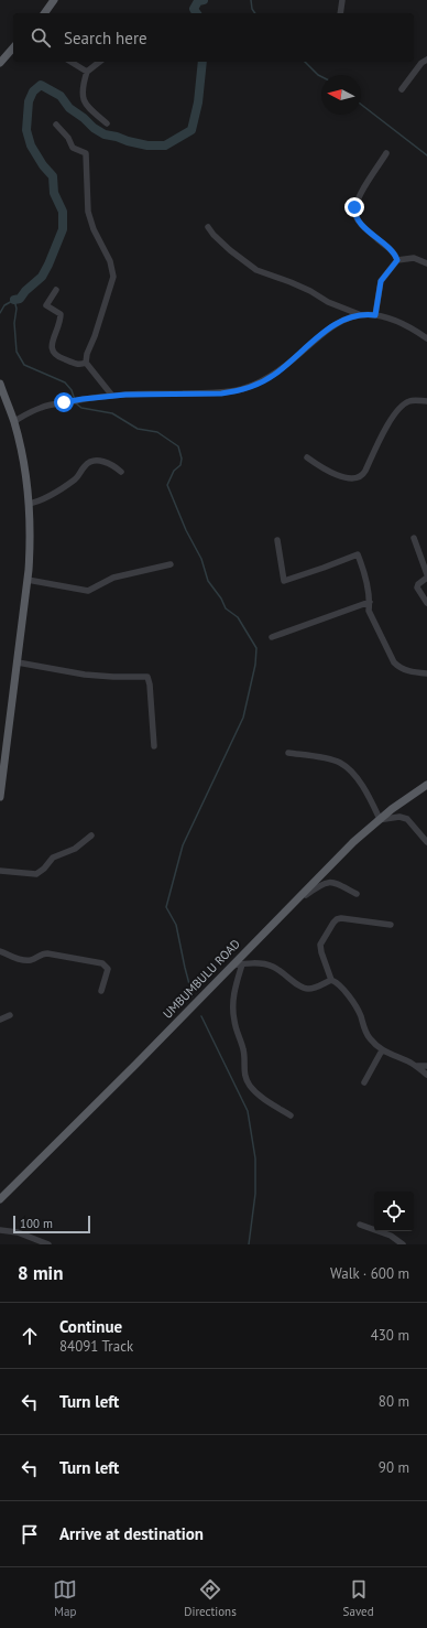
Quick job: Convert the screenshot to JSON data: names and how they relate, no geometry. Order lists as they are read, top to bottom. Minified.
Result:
{"streets":{"main road":["UMBUMBULU ROAD"]},"scale_bar":"100 m","north":"left","page":{"search":"Search here","scale":"100 m","heading":["8 min","Walk · 600 m"],"list":[["Continue","84091 Track","430 m"],["Turn left","80 m"],["Turn left","90 m"],"Arrive at destination"],"nav":["Map","Directions","Saved"]}}
